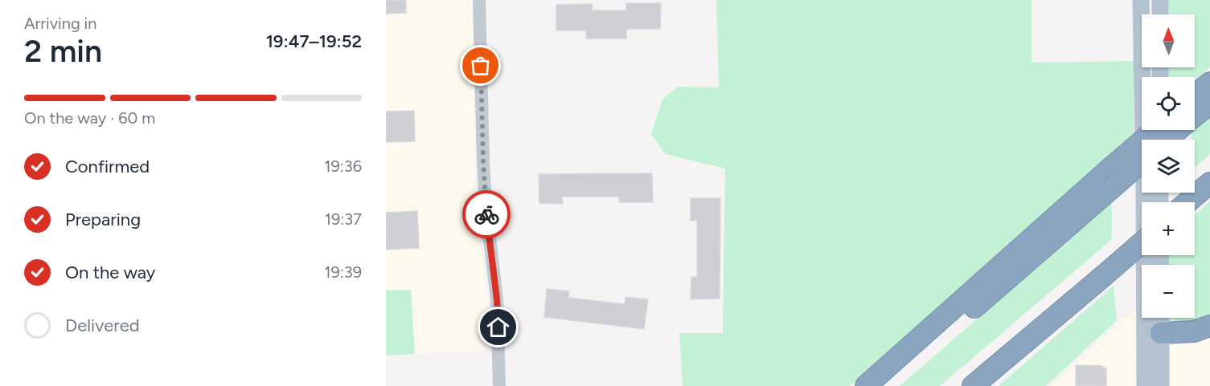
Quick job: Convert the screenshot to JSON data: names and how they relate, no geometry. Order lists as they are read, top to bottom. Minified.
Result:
{"north":"top","page":{"heading":["2 min","Arriving in","19:47–19:52"],"map_buttons":["+","−"],"bar":"On the way · 60 m","list":[["Confirmed","19:36"],["Preparing","19:37"],["On the way","19:39"],"Delivered"]}}
